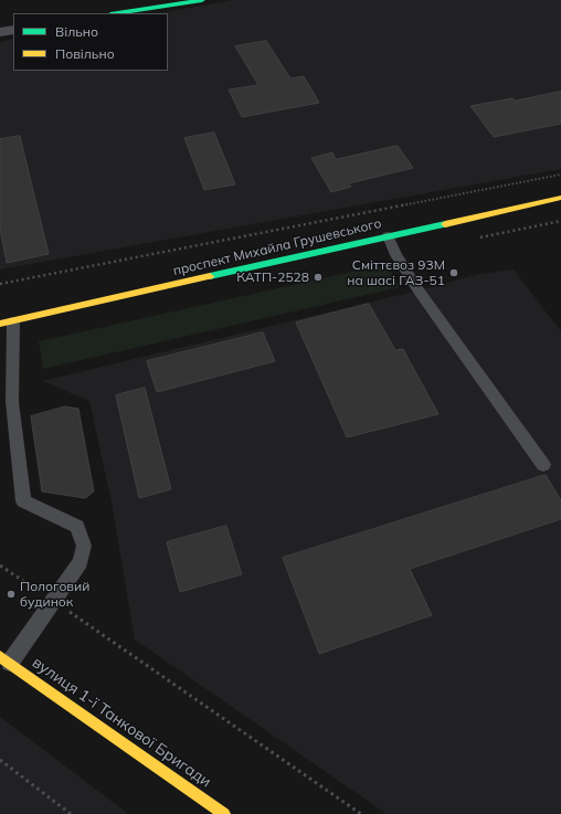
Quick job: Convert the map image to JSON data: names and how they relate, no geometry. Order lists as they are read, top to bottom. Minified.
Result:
{"streets":{"street":["проспект Михайла Грушевського","вулиця 1-ї Танкової Бригади"]},"places":["Сміттєвоз 93М на шасі ГАЗ-51","КАТП-2528","Пологовий будинок"],"legend":["Вільно","Повільно"]}
